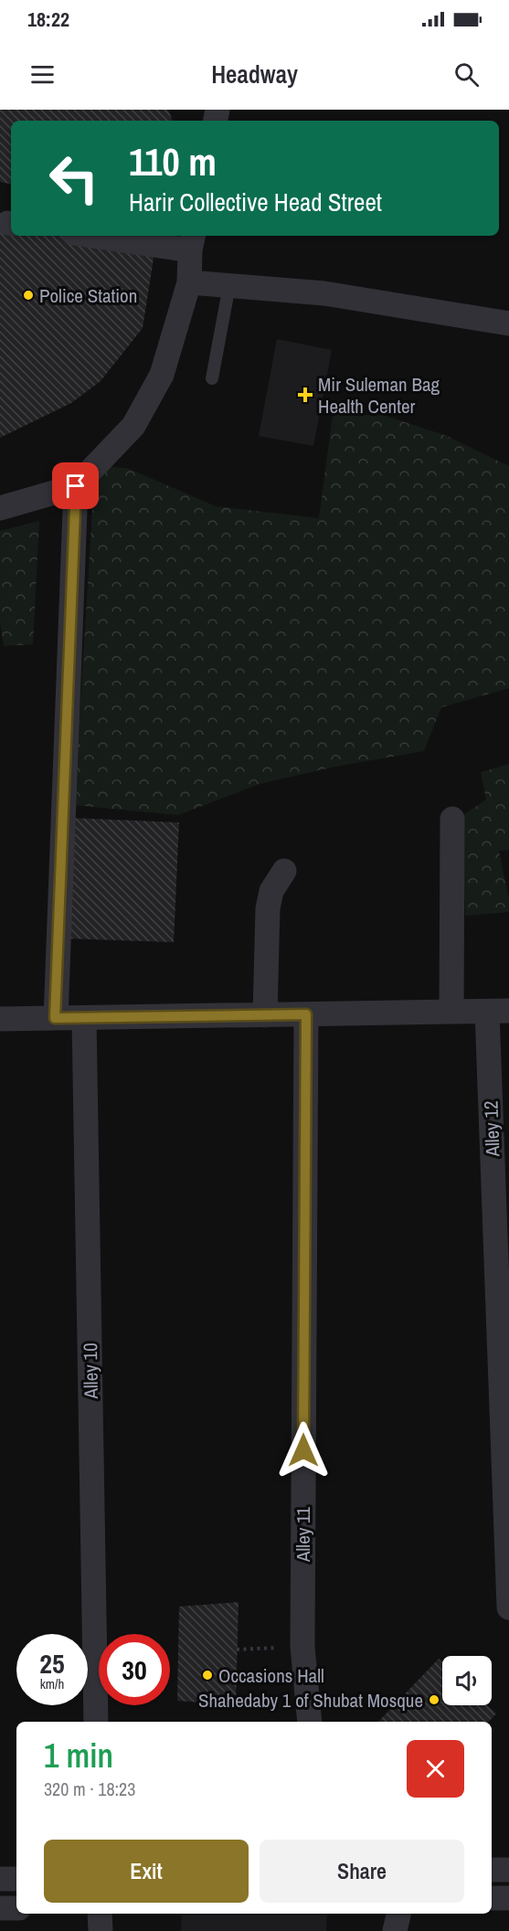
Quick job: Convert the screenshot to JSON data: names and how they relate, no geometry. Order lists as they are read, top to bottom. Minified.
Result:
{"streets":{"street":["Alley 12","Alley 10","Alley 11"]},"places":{"other":["Police Station","Occasions Hall","Shahedaby 1 of Shubat Mosque"],"health":["Mir Suleman Bag Health Center"]},"page":{"status":"18:22","header":"Headway","turn":["110 m","Harir Collective Head Street"],"speed":"25 km/h","limit":"30","heading":["1 min","320 m · 18:23"],"buttons":["Exit","Share"]}}
